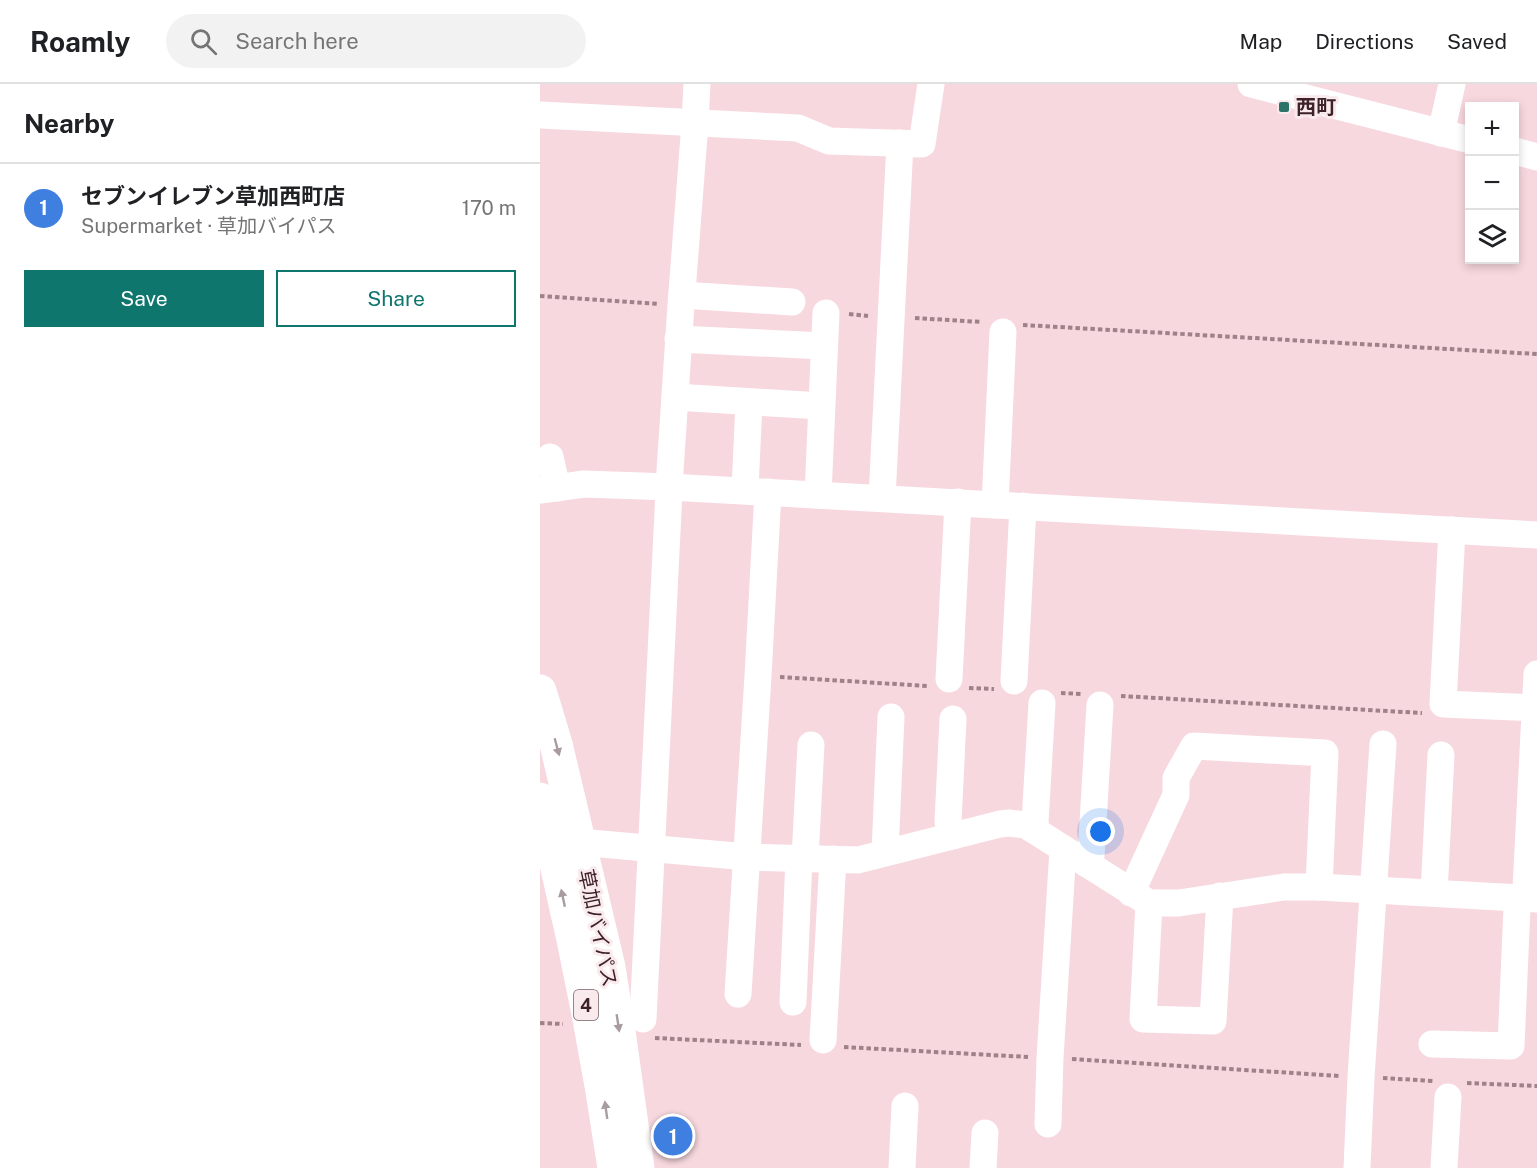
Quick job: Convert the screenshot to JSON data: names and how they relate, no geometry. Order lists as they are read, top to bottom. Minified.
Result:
{"streets":{"highway":["草加バイパス","4"]},"places":{"transit":["西町"]},"page":{"header":"Roamly","search":"Search here","nav":["Map","Directions","Saved"],"heading":"Nearby","map_buttons":["+","−"],"list":[{"mark":"1","name":"セブンイレブン草加西町店","note":"Supermarket · 草加バイパス","value":"170 m"}],"buttons":["Save","Share"],"pins":"1"}}
